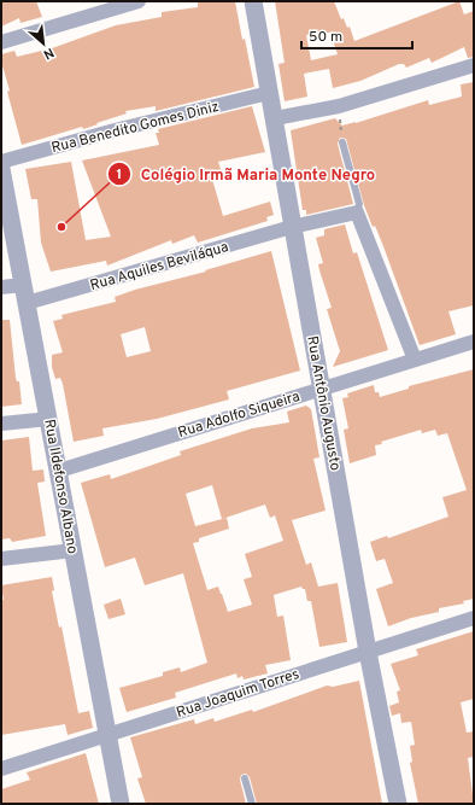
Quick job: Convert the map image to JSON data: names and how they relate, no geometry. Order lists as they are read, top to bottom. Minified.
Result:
{"streets":{"street":["Rua Benedito Gomes Diniz","Rua Aquiles Beviláqua","Rua Antônio Augusto","Rua Adolfo Siqueira","Rua Ildefonso Albano","Rua Joaquim Torres"]},"crossings":[["Rua Benedito Gomes Diniz","Rua Antônio Augusto"],["Rua Aquiles Beviláqua","Rua Antônio Augusto"],["Rua Aquiles Beviláqua","Rua Ildefonso Albano"],["Rua Antônio Augusto","Rua Adolfo Siqueira"],["Rua Antônio Augusto","Rua Joaquim Torres"],["Rua Adolfo Siqueira","Rua Ildefonso Albano"],["Rua Ildefonso Albano","Rua Joaquim Torres"]],"places":["Colégio Irmã Maria Monte Negro"],"scale_bar":"50 m","north":"bottom right"}
